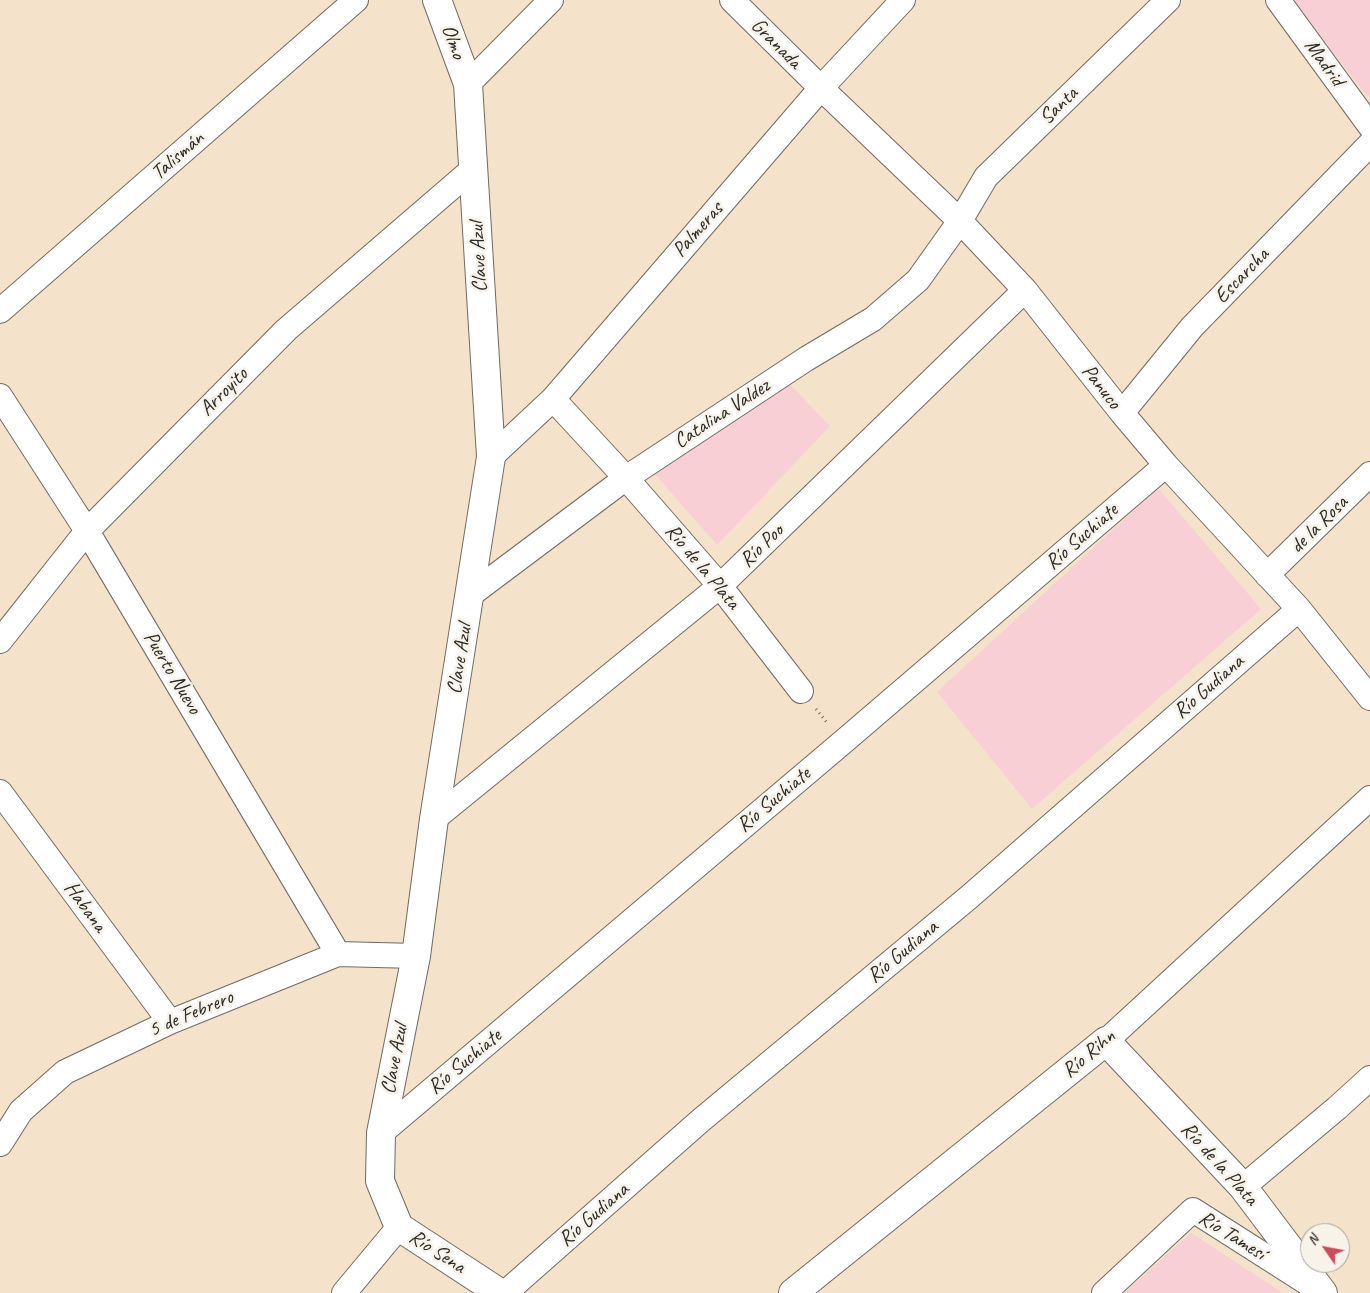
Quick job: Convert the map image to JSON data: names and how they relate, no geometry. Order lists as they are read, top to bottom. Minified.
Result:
{"streets":{"main road":["Olmo","Clave Azul","Río de la Plata","Río Rihn","Río Sena"],"street":["Granada","Madrid","Santa","Talismán","Palmeras","Escarcha","Panuco","Arroyito","Catalina Valdez","de la Rosa","Río Suchiate","Río Poo","Puerto Nuevo","Río Gudiana","Habana","5 de Febrero","Río Tamesí"]},"crossings":[["Olmo","Clave Azul"],["Granada","Palmeras"],["Granada","Panuco"],["Santa","Panuco"],["Santa","Catalina Valdez"],["Palmeras","Clave Azul"],["Palmeras","Panuco"],["Palmeras","Río de la Plata"],["Clave Azul","Arroyito"],["Clave Azul","Catalina Valdez"],["Clave Azul","Río Suchiate"],["Clave Azul","Río Poo"],["Clave Azul","5 de Febrero"],["Clave Azul","Río Sena"],["Escarcha","Panuco"],["Panuco","Catalina Valdez"],["Panuco","de la Rosa"],["Panuco","Río Suchiate"],["Panuco","Río Poo"],["Panuco","Río Gudiana"],["Arroyito","Puerto Nuevo"],["Catalina Valdez","Río de la Plata"],["Río Poo","Río de la Plata"],["Río de la Plata","Río Rihn"],["Río de la Plata","Río Tamesí"],["Puerto Nuevo","5 de Febrero"],["Habana","5 de Febrero"]],"north":"top left"}
